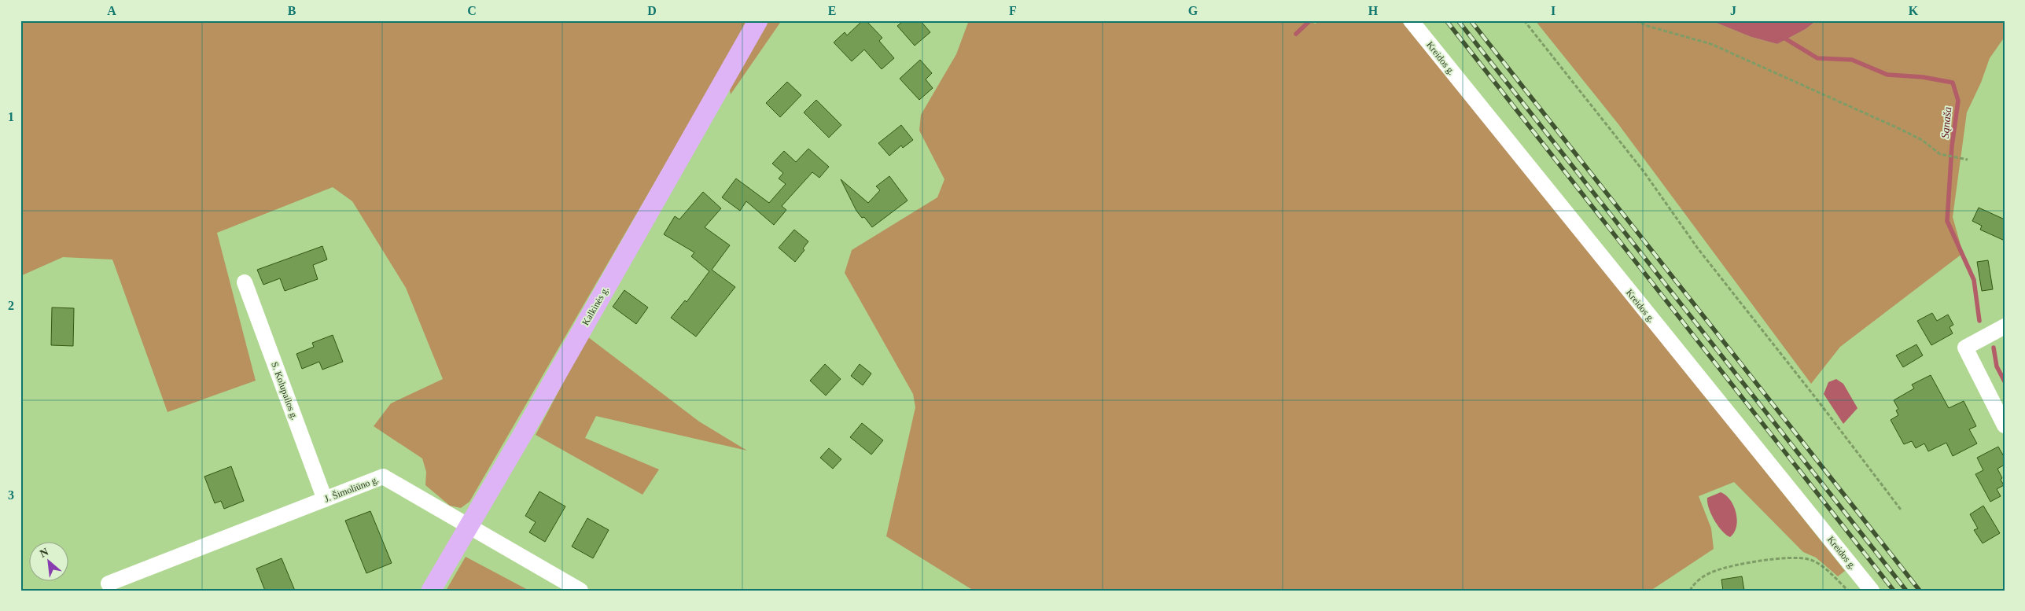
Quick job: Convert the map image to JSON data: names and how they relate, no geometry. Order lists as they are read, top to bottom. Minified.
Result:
{"streets":{"main road":["Kalkinės g."],"street":["Kreidos g.","S. Kolupailos g.","J. Šimoliūno g."]},"crossings":[["Kalkinės g.","J. Šimoliūno g."],["S. Kolupailos g.","J. Šimoliūno g."]],"water":["Sąnaša"],"north":"top left","grid":{"columns":["A","B","C","D","E","F","G","H","I","J","K"],"rows":["1","2","3"]}}
